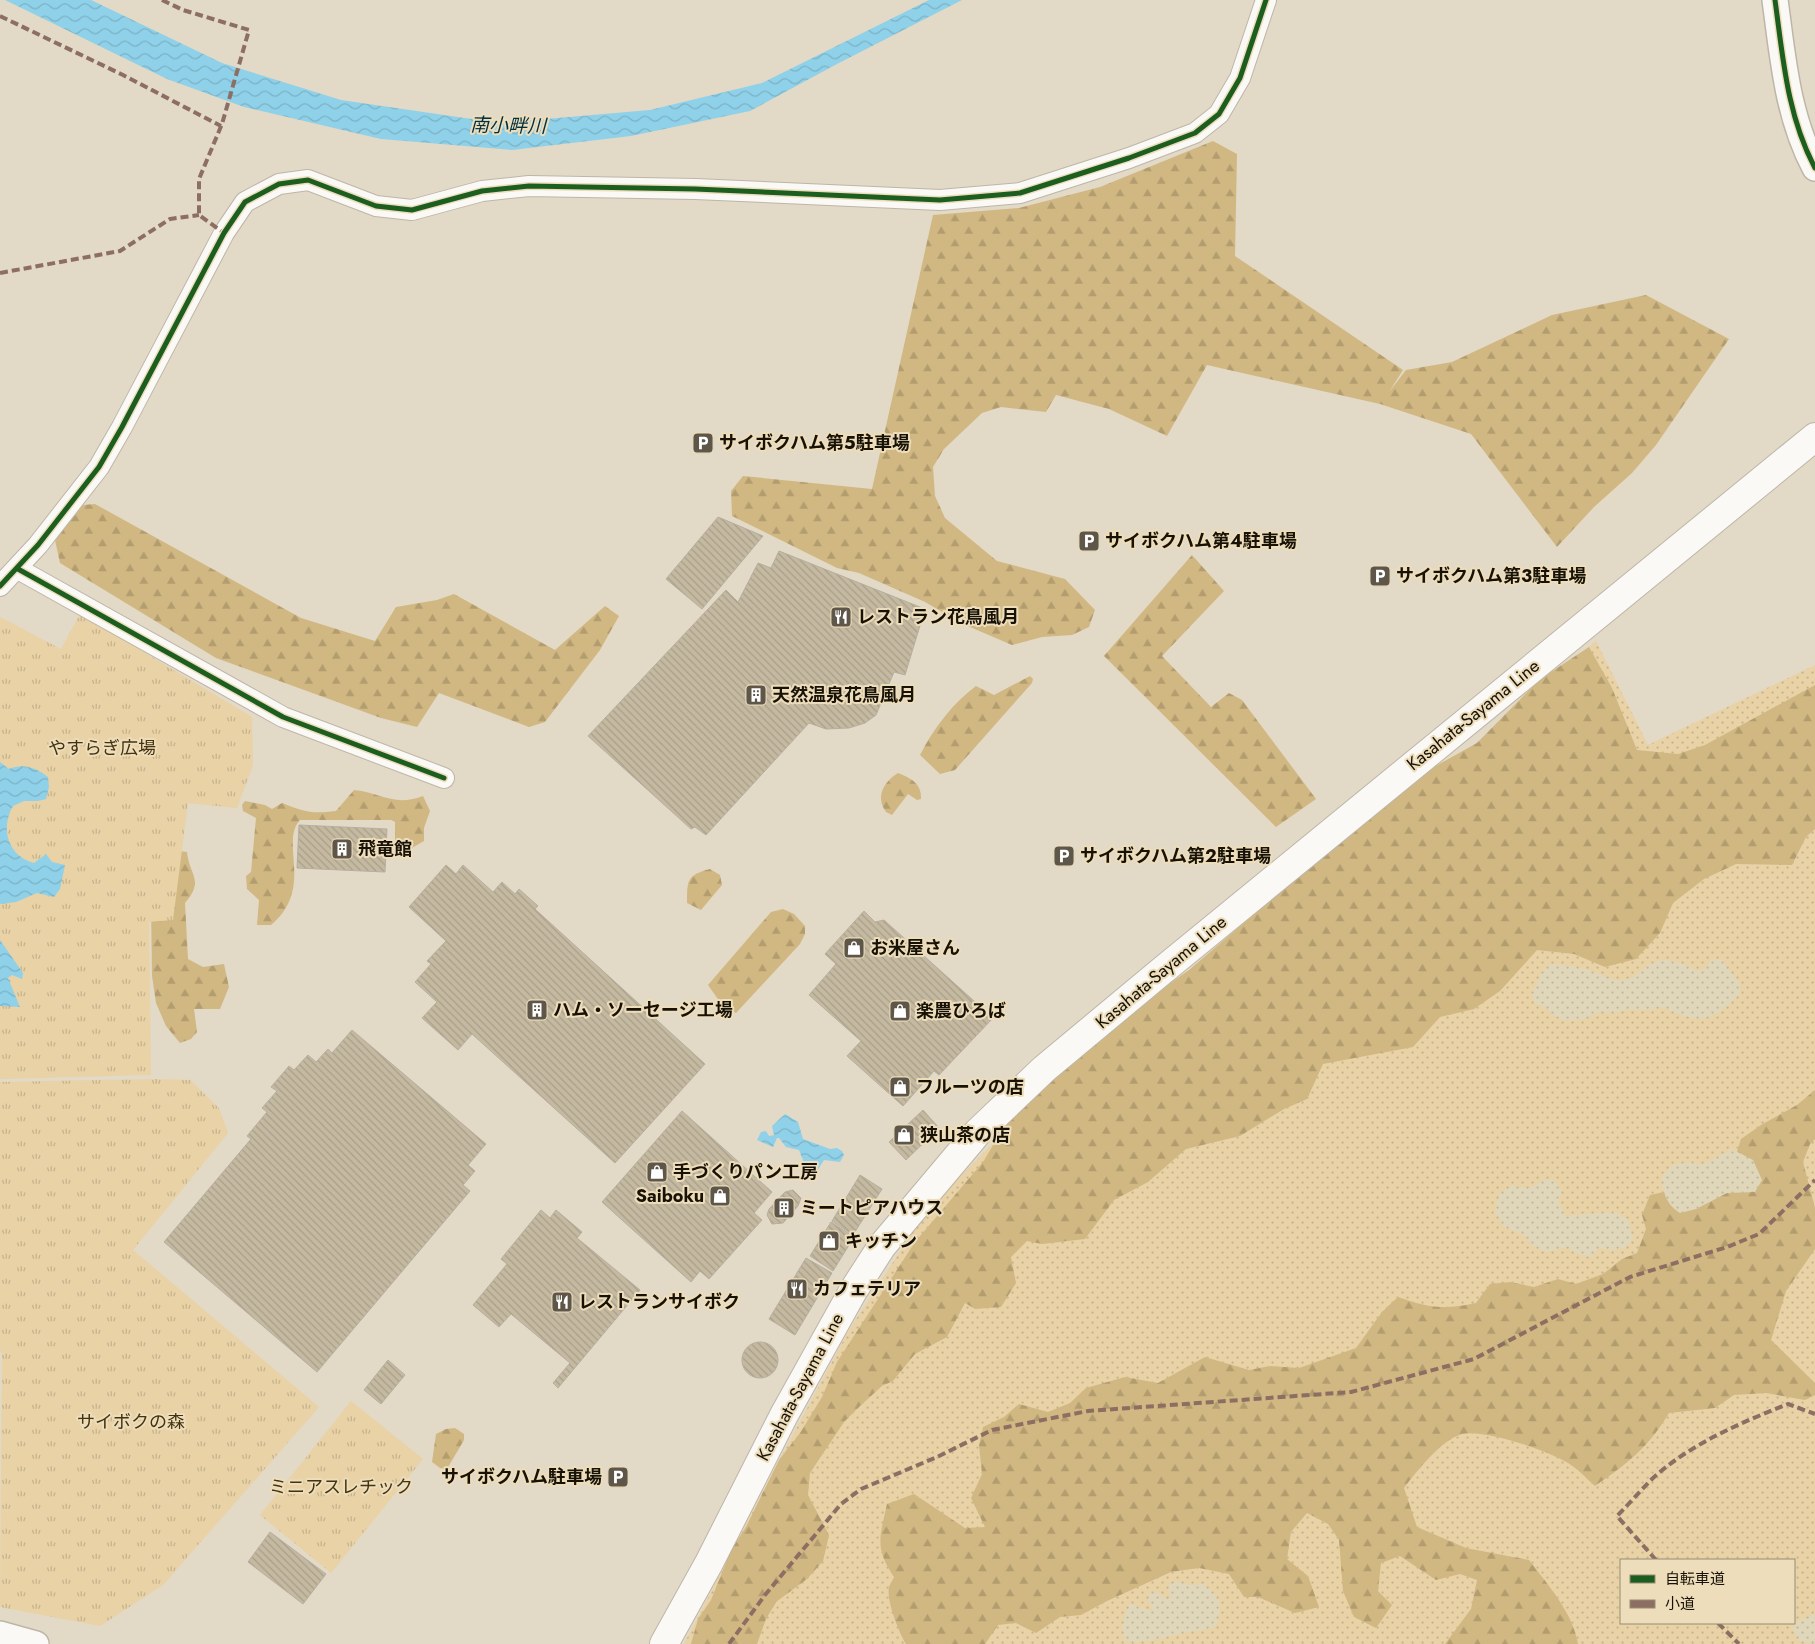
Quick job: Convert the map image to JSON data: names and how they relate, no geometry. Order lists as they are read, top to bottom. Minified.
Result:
{"streets":{"main road":["Kasahata-Sayama Line"]},"water":["南小畔川"],"parks":["やすらぎ広場","サイボクの森","ミニアスレチック"],"places":{"parking":["サイボクハム第5駐車場","サイボクハム第4駐車場","サイボクハム第3駐車場","サイボクハム第2駐車場","サイボクハム駐車場"],"restaurant":["レストラン花鳥風月","カフェテリア","レストランサイボク"],"building":["天然温泉花鳥風月","飛竜館","ハム・ソーセージ工場","ミートピアハウス"],"shop":["お米屋さん","楽農ひろば","フルーツの店","狭山茶の店","手づくりパン工房","Saiboku","キッチン"]},"legend":["自転車道","小道"]}
